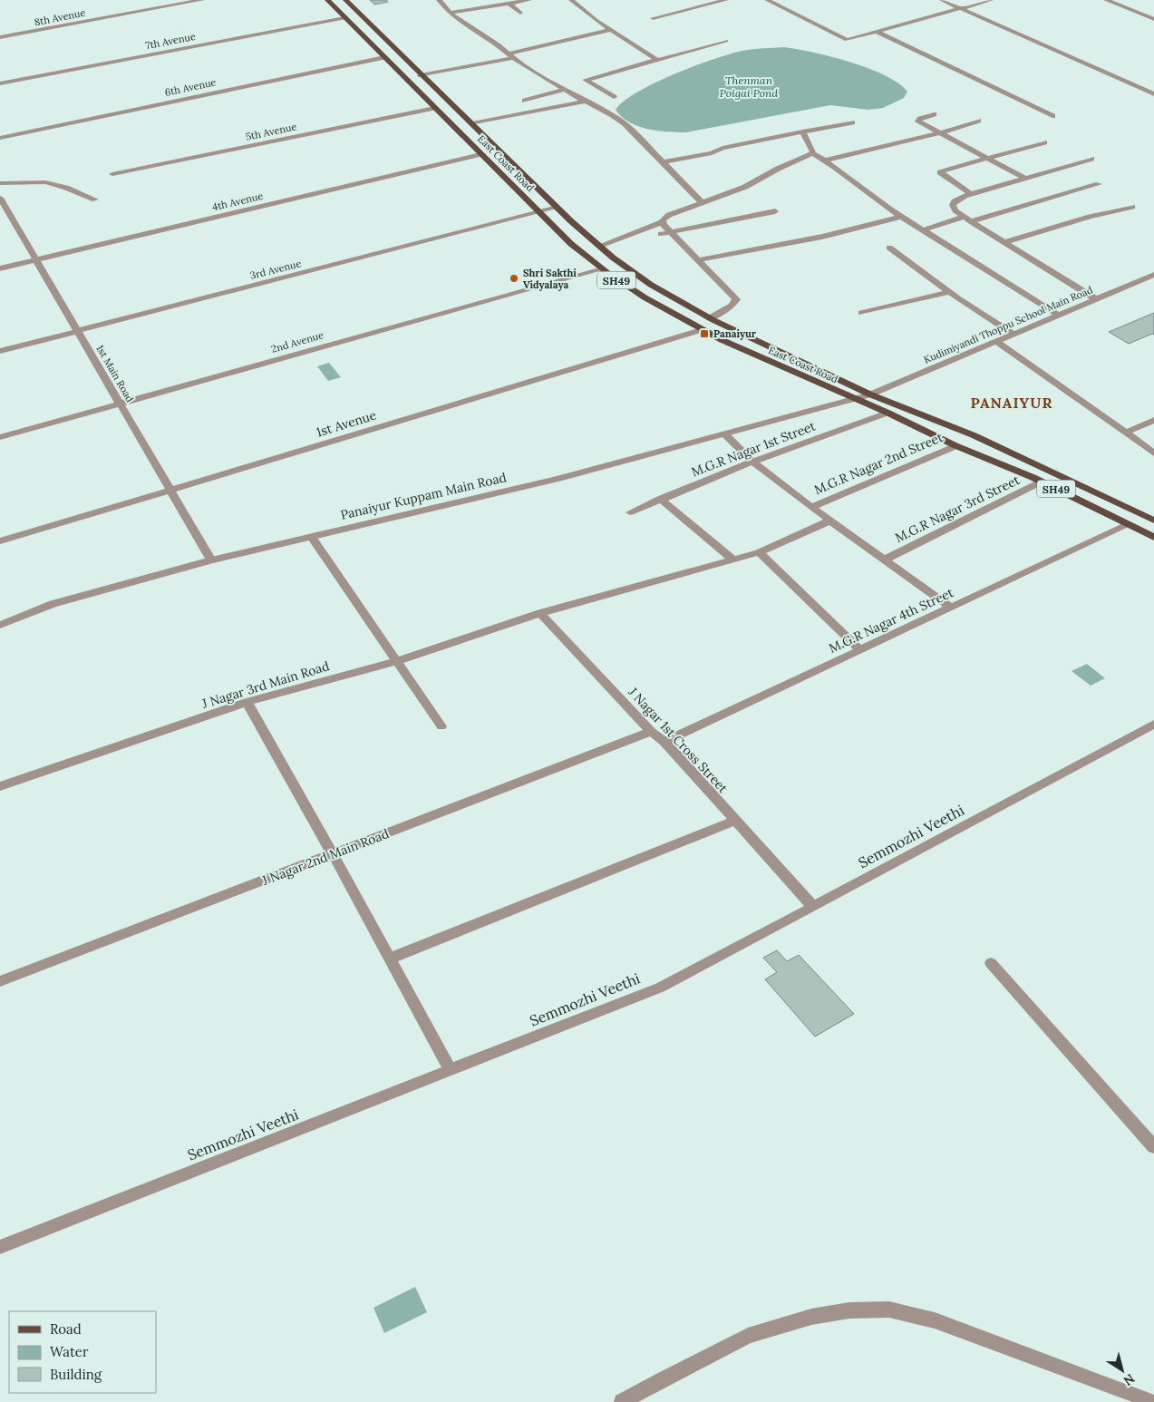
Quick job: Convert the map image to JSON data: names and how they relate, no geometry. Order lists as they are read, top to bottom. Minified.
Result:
{"streets":{"main road":["East Coast Road","SH49"],"street":["8th Avenue","7th Avenue","6th Avenue","5th Avenue","4th Avenue","3rd Avenue","Kudimiyandi Thoppu School Main Road","2nd Avenue","1st Main Road","1st Avenue","M.G.R Nagar 1st Street","M.G.R Nagar 2nd Street","Panaiyur Kuppam Main Road","M.G.R Nagar 3rd Street","M.G.R Nagar 4th Street","J Nagar 3rd Main Road","J Nagar 1st Cross Street","Semmozhi Veethi","J Nagar 2nd Main Road"]},"crossings":[["7th Avenue","East Coast Road"],["6th Avenue","East Coast Road"],["5th Avenue","East Coast Road"],["East Coast Road","4th Avenue"],["East Coast Road","3rd Avenue"],["East Coast Road","Kudimiyandi Thoppu School Main Road"],["East Coast Road","2nd Avenue"],["East Coast Road","1st Avenue"],["East Coast Road","M.G.R Nagar 1st Street"],["East Coast Road","M.G.R Nagar 2nd Street"],["East Coast Road","Panaiyur Kuppam Main Road"],["East Coast Road","M.G.R Nagar 3rd Street"],["East Coast Road","M.G.R Nagar 4th Street"],["4th Avenue","1st Main Road"],["3rd Avenue","1st Main Road"],["Kudimiyandi Thoppu School Main Road","Panaiyur Kuppam Main Road"],["2nd Avenue","1st Main Road"],["1st Main Road","1st Avenue"],["1st Main Road","Panaiyur Kuppam Main Road"],["M.G.R Nagar 4th Street","J Nagar 1st Cross Street"],["J Nagar 3rd Main Road","J Nagar 1st Cross Street"],["J Nagar 1st Cross Street","Semmozhi Veethi"],["J Nagar 1st Cross Street","J Nagar 2nd Main Road"]],"districts":["PANAIYUR"],"water":["Thenman Poigai Pond"],"places":{"other":["Shri Sakthi Vidyalaya"],"transit":["Panaiyur"]},"legend":["Road","Water","Building"],"north":"bottom right"}
